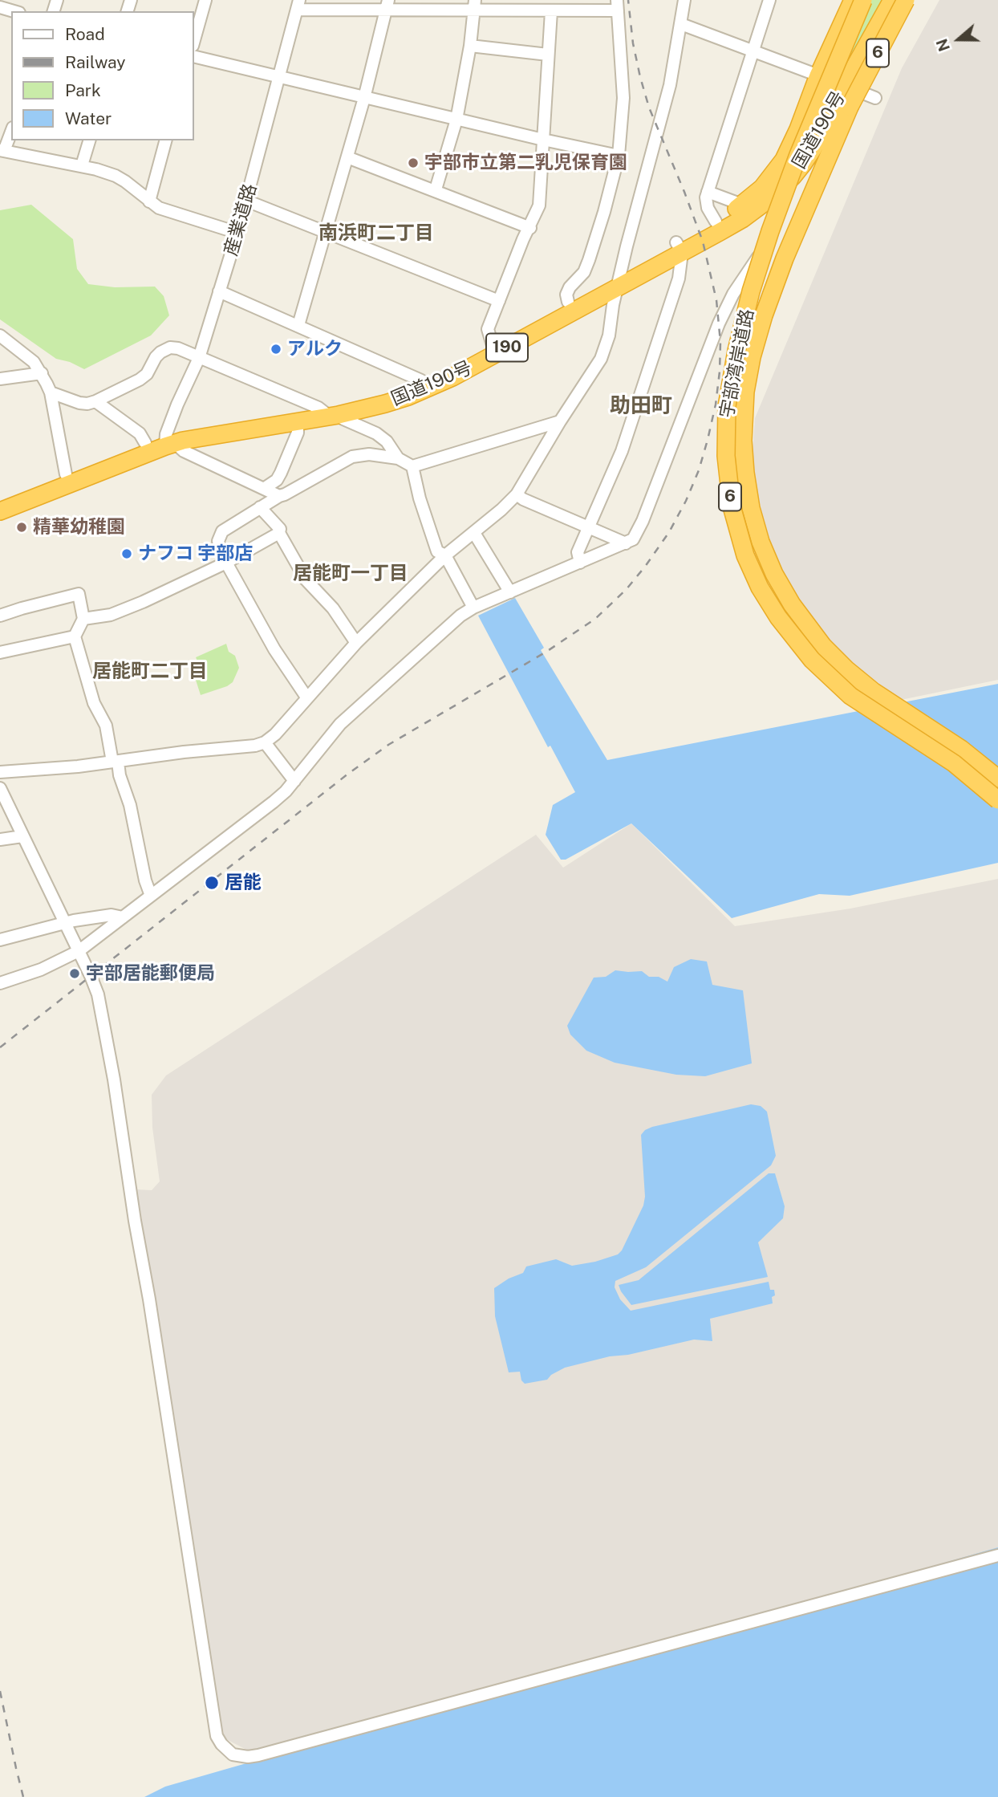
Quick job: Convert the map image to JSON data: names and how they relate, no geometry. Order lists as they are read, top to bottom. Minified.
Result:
{"streets":{"highway":["6","国道190号","190","宇部湾岸道路"],"street":["産業道路"]},"crossings":[["国道190号","産業道路"]],"districts":["南浜町二丁目","助田町","居能町一丁目","居能町二丁目"],"places":["宇部市立第二乳児保育園","アルク","精華幼稚園","ナフコ 宇部店","居能","宇部居能郵便局"],"legend":["Road","Railway","Park","Water"],"north":"left"}
